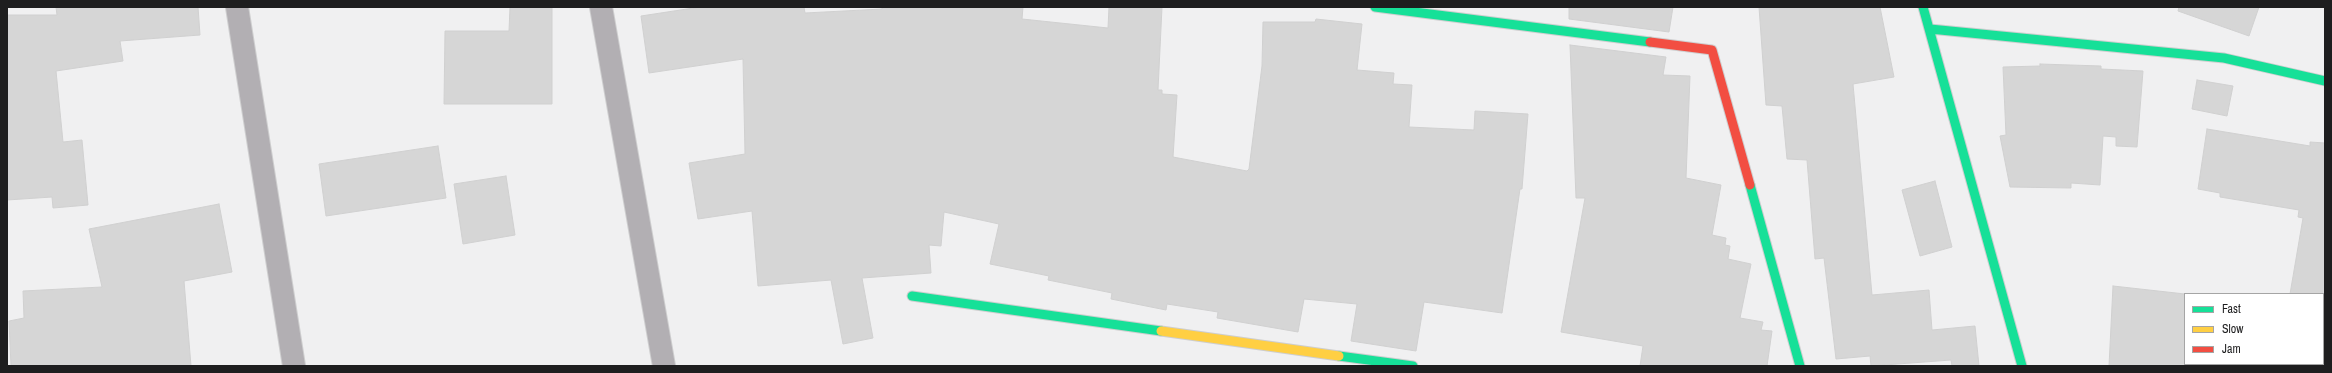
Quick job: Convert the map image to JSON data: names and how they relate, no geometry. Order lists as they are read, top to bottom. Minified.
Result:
{"legend":["Fast","Slow","Jam"]}
